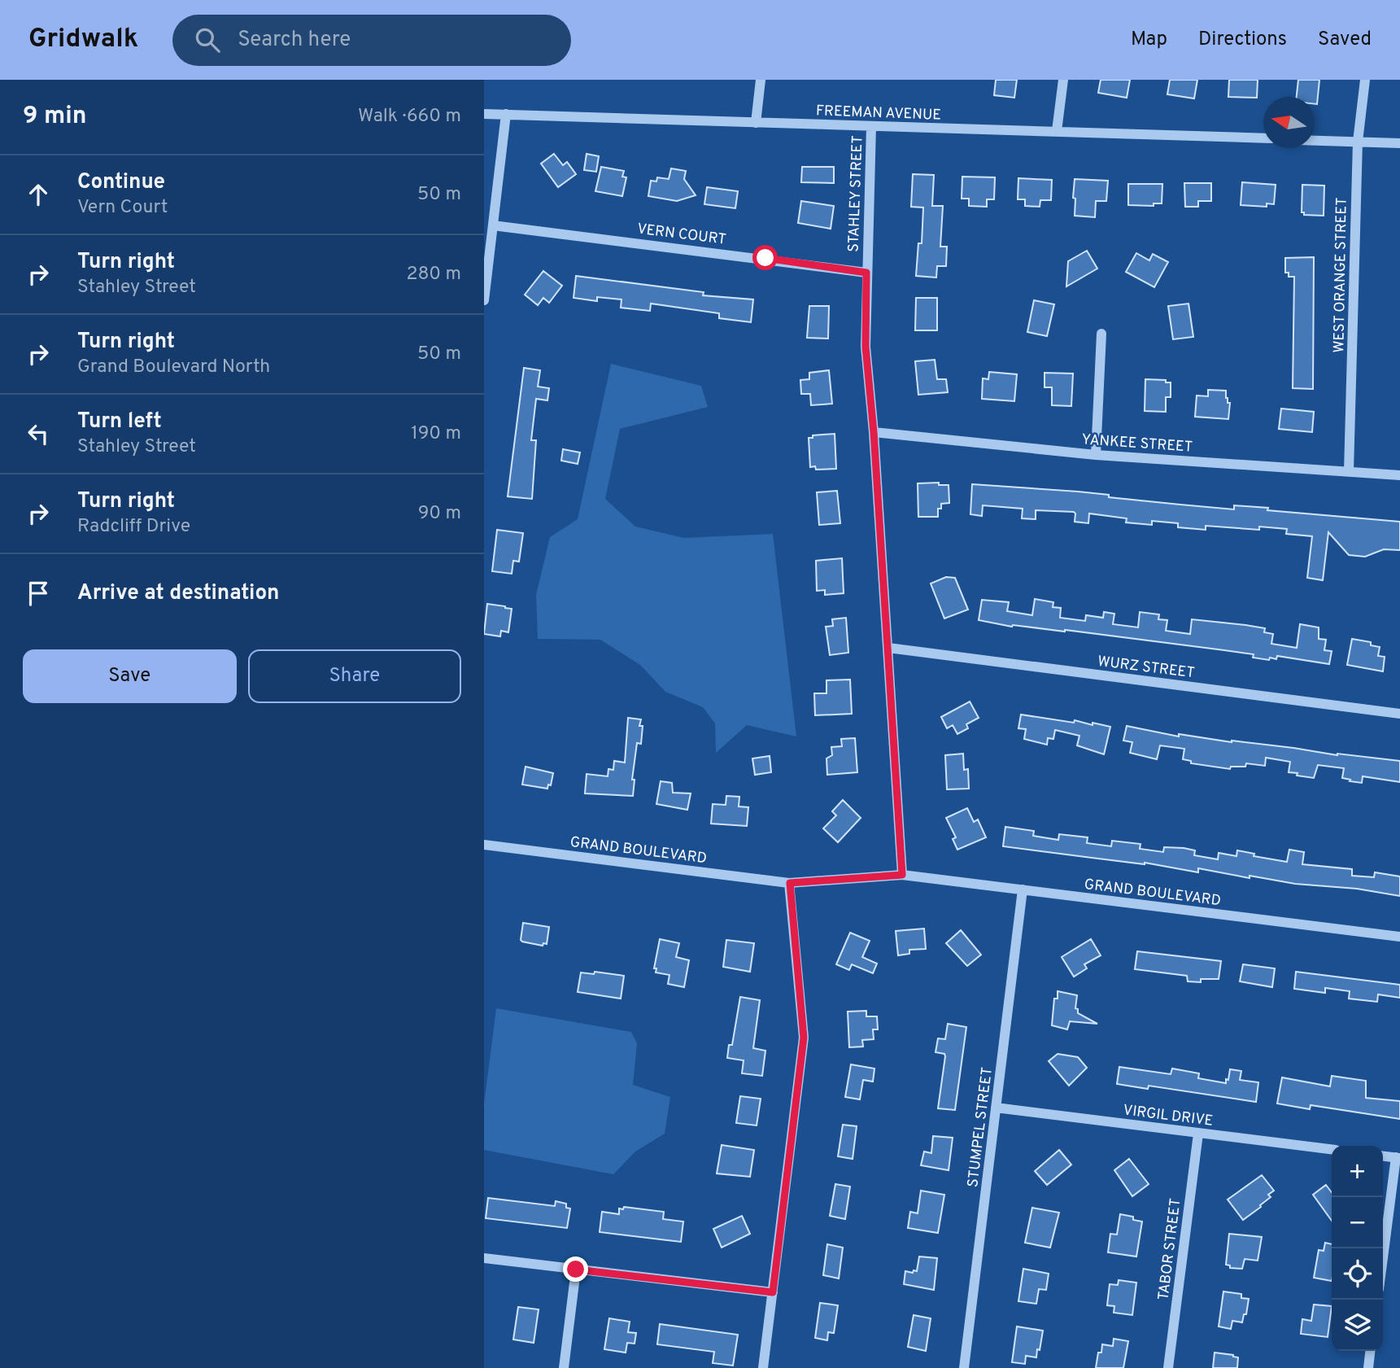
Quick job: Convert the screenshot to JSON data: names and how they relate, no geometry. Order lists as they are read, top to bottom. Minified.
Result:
{"streets":{"street":["FREEMAN AVENUE","STAHLEY STREET","VERN COURT","WEST ORANGE STREET","YANKEE STREET","WURZ STREET","GRAND BOULEVARD","VIRGIL DRIVE","STUMPEL STREET","TABOR STREET"]},"crossings":[["FREEMAN AVENUE","STAHLEY STREET"],["STAHLEY STREET","VERN COURT"],["STAHLEY STREET","YANKEE STREET"],["STAHLEY STREET","WURZ STREET"],["STAHLEY STREET","GRAND BOULEVARD"],["WEST ORANGE STREET","YANKEE STREET"],["GRAND BOULEVARD","STUMPEL STREET"],["VIRGIL DRIVE","STUMPEL STREET"],["VIRGIL DRIVE","TABOR STREET"]],"north":"left","page":{"header":"Gridwalk","search":"Search here","nav":["Map","Directions","Saved"],"heading":["9 min","Walk · 660 m"],"list":[["Continue","Vern Court","50 m"],["Turn right","Stahley Street","280 m"],["Turn right","Grand Boulevard North","50 m"],["Turn left","Stahley Street","190 m"],["Turn right","Radcliff Drive","90 m"],"Arrive at destination"],"buttons":["Save","Share"],"map_buttons":["+","−"]}}
